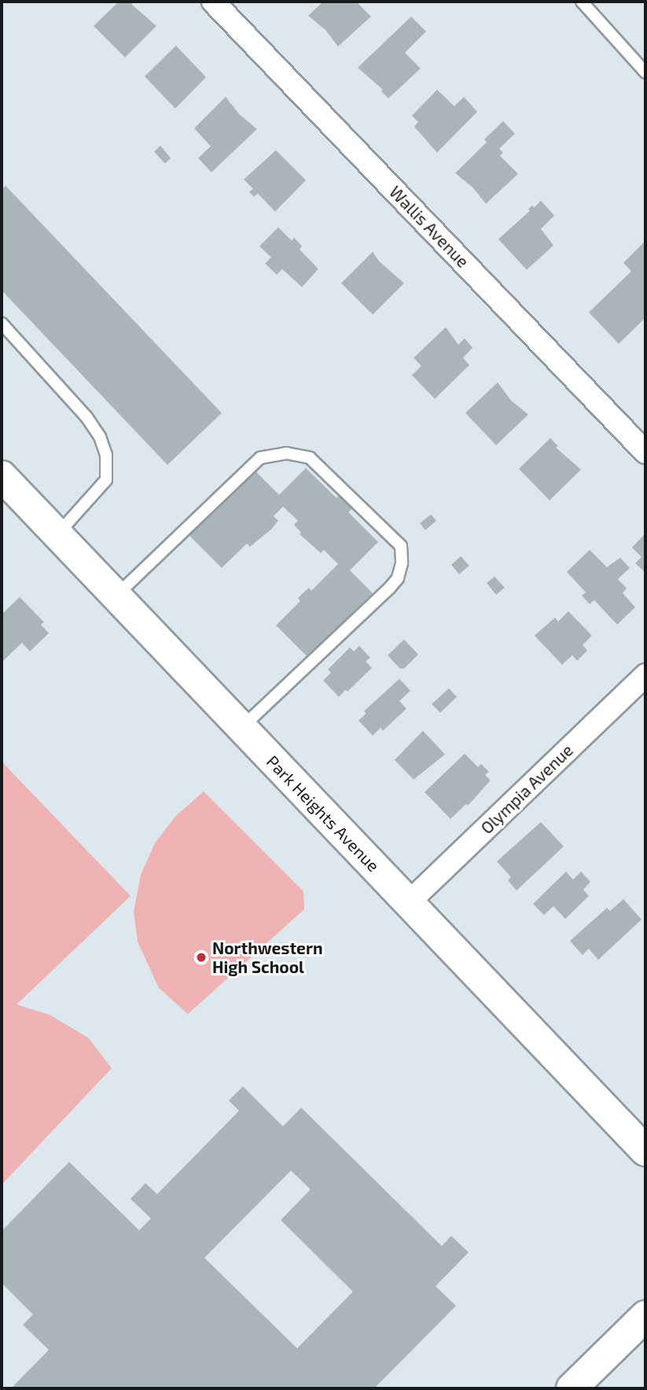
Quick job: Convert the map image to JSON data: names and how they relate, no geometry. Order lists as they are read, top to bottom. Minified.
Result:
{"streets":{"main road":["Park Heights Avenue"],"street":["Wallis Avenue","Olympia Avenue"]},"crossings":[["Olympia Avenue","Park Heights Avenue"]],"places":["Northwestern High School"]}
